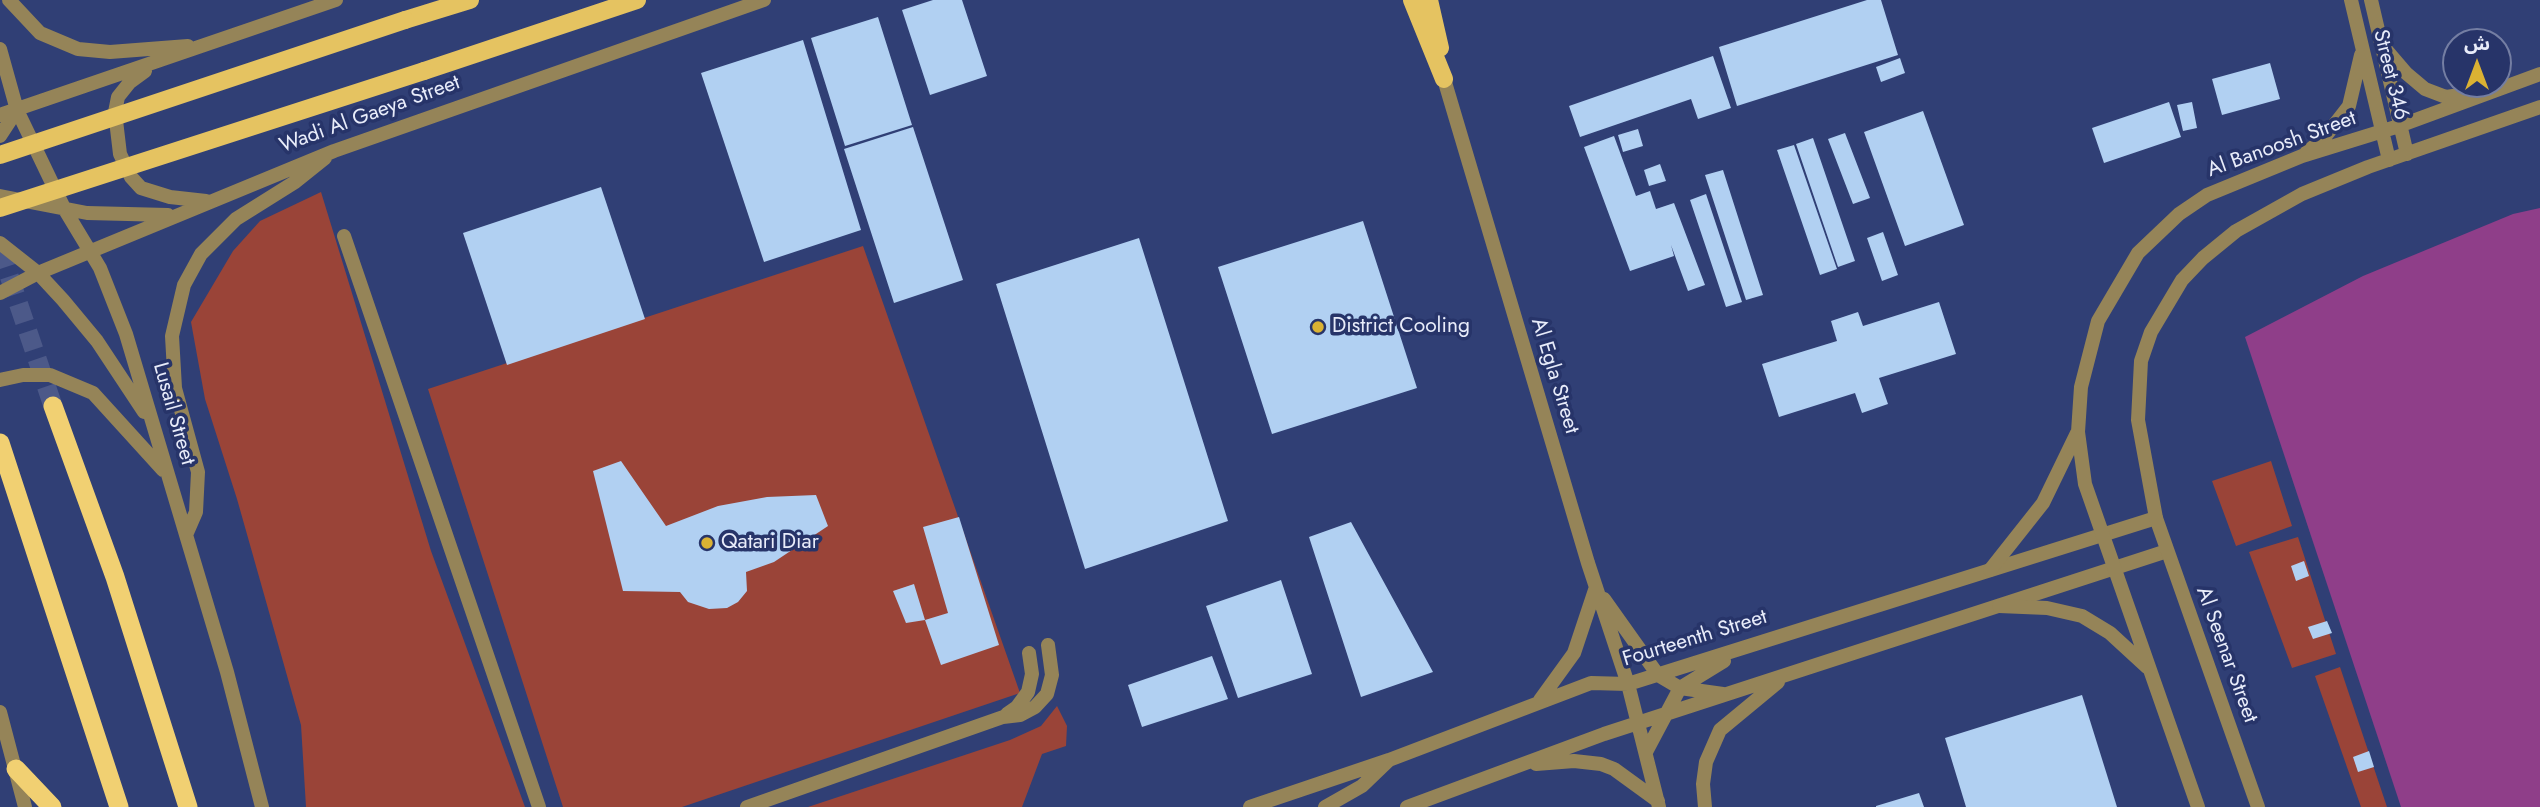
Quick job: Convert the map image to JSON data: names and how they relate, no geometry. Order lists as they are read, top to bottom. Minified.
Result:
{"streets":{"main road":["Wadi Al Gaeya Street"],"street":["Street 346","Al Banoosh Street","Al Egla Street","Lusail Street","Fourteenth Street","Al Seenar Street"]},"crossings":[["Street 346","Al Banoosh Street"],["Wadi Al Gaeya Street","Lusail Street"],["Al Banoosh Street","Fourteenth Street"],["Al Egla Street","Fourteenth Street"],["Fourteenth Street","Al Seenar Street"]],"places":["District Cooling","Qatari Diar"],"north":"top"}
